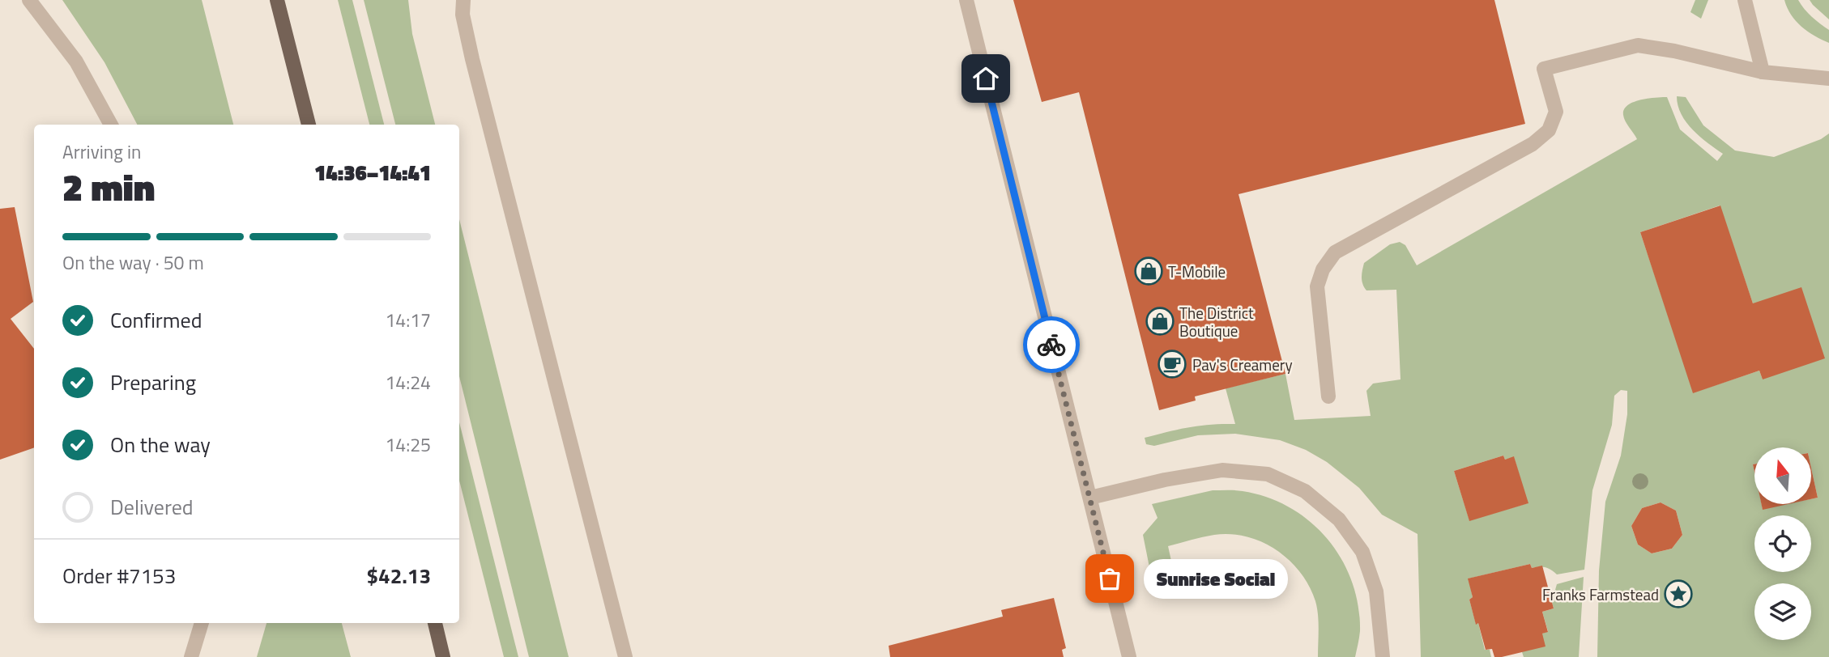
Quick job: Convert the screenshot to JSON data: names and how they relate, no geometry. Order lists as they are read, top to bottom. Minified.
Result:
{"places":{"shop":["T-Mobile","The District Boutique"],"cafe":["Pav's Creamery"],"other":["Sunrise Social"],"place":["Franks Farmstead"]},"north":"top","page":{"heading":["2 min","Arriving in","14:36–14:41"],"panel":["Order #7153","$42.13"],"bar":"On the way · 50 m","list":[["Confirmed","14:17"],["Preparing","14:24"],["On the way","14:25"],"Delivered"],"bubble":"Sunrise Social"}}
